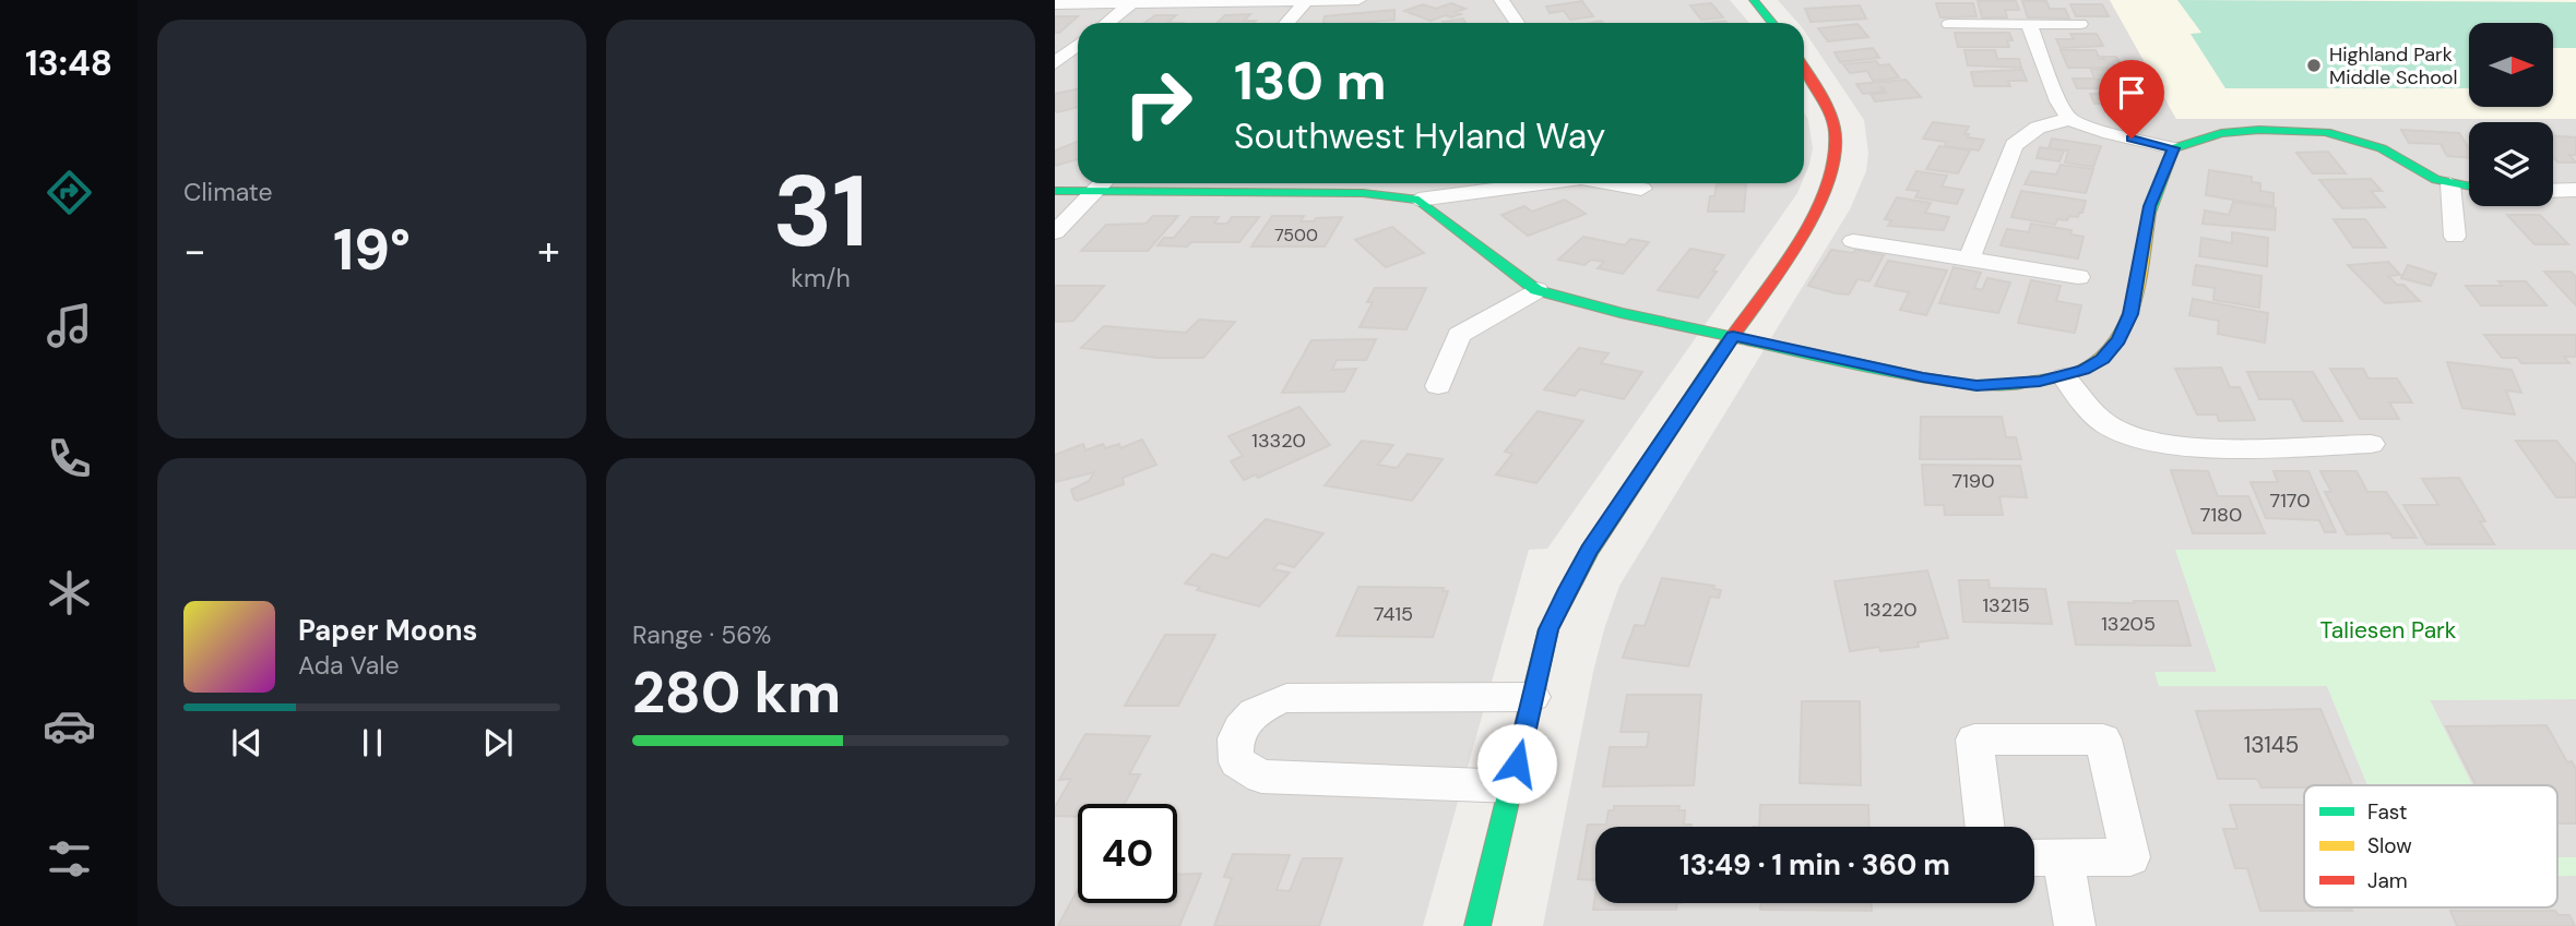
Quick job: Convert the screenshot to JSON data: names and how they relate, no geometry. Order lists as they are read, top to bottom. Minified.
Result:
{"parks":["Taliesen Park"],"places":["Highland Park Middle School"],"house_numbers":["7500","13320","7190","7170","7180","13215","13220","7415","13205","13145"],"legend":["Fast","Slow","Jam"],"north":"right","page":{"tabs":"13:48","tile":["Climate",["31","km/h"],["Range · 56%","280 km"]],"turn":["130 m","Southwest Hyland Way"],"heat":["−","19°","+"],"song":["Paper Moons","Ada Vale"],"limit":"40","trip":"13:49 · 1 min · 360 m"}}
